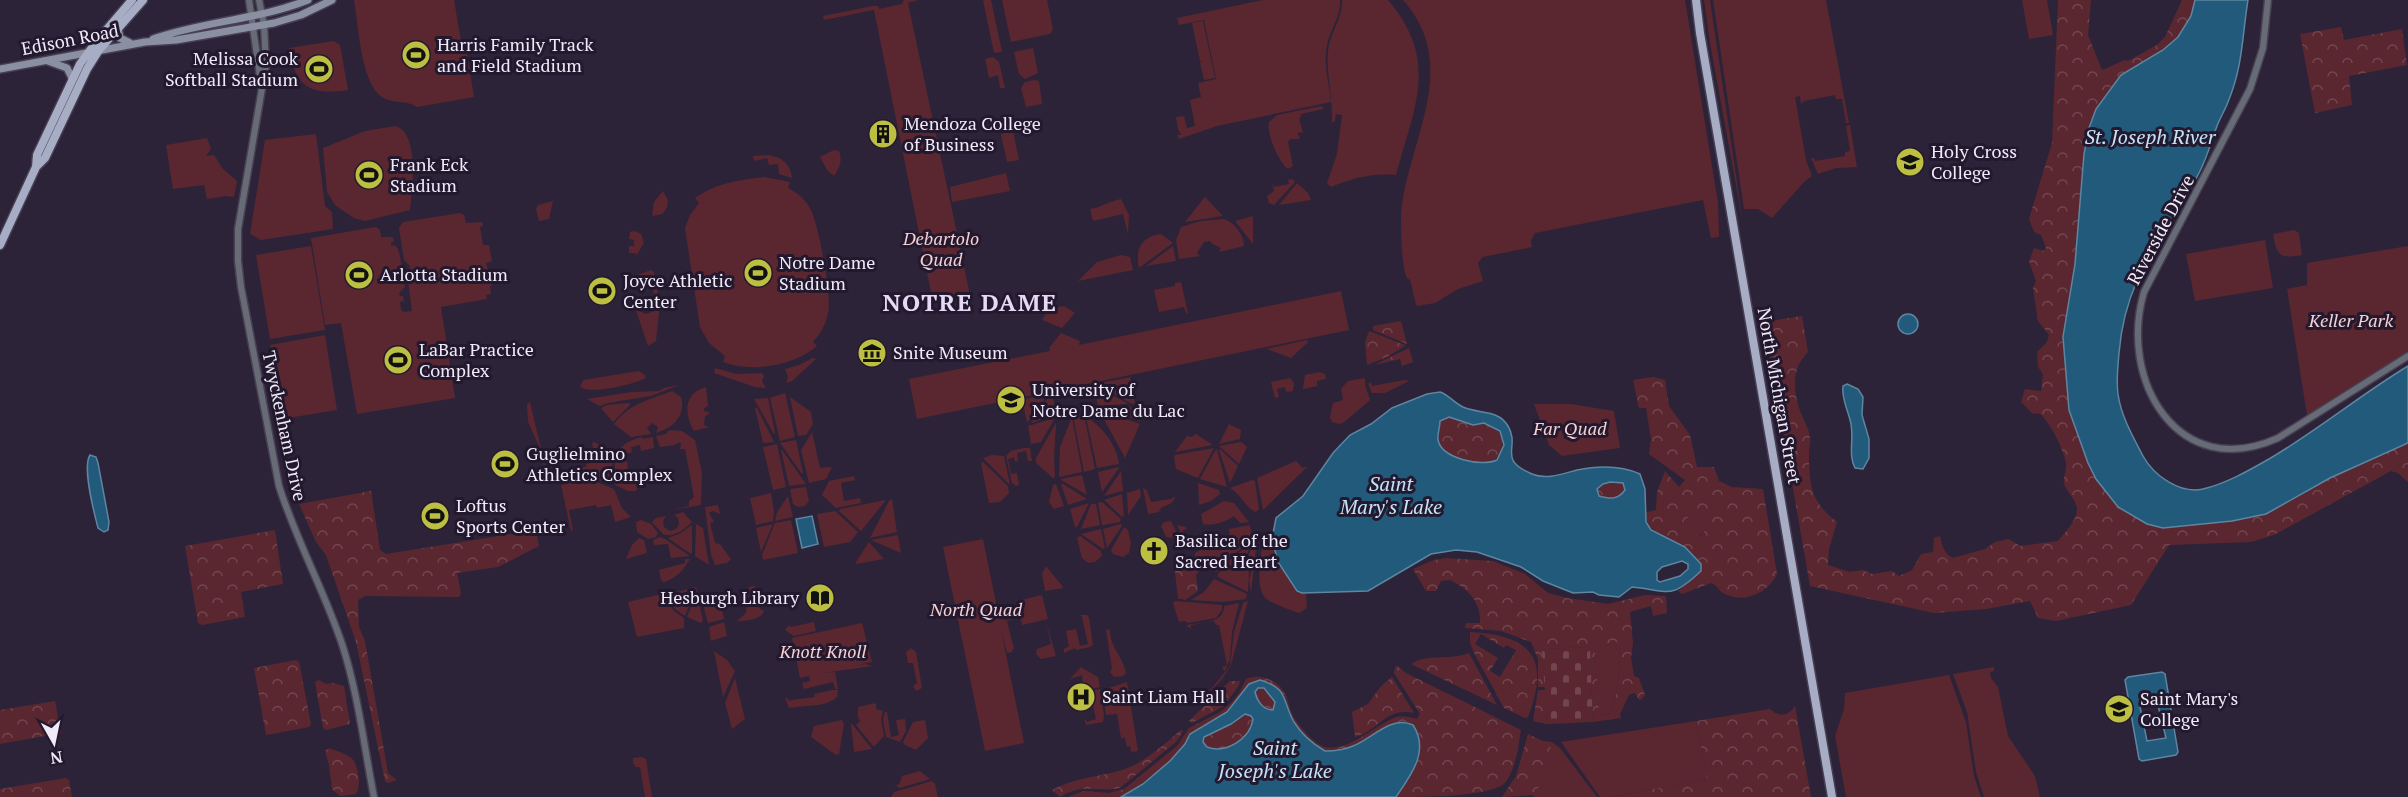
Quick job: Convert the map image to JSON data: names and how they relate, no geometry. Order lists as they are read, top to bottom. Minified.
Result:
{"streets":{"main road":["Edison Road","North Michigan Street"],"street":["Riverside Drive","Twyckenham Drive"]},"crossings":[["Edison Road","Twyckenham Drive"]],"districts":["NOTRE DAME"],"water":["St. Joseph River","Saint Mary's Lake","Saint Joseph's Lake"],"parks":["Debartolo Quad","Keller Park","Far Quad","North Quad","Knott Knoll"],"places":{"sports":["Harris Family Track and Field Stadium","Melissa Cook Softball Stadium","Frank Eck Stadium","Notre Dame Stadium","Arlotta Stadium","Joyce Athletic Center","LaBar Practice Complex","Guglielmino Athletics Complex","Loftus Sports Center"],"building":["Mendoza College of Business"],"school or university":["Holy Cross College","University of Notre Dame du Lac","Saint Mary's College"],"museum":["Snite Museum"],"church":["Basilica of the Sacred Heart"],"library":["Hesburgh Library"],"hospital":["Saint Liam Hall"]},"north":"bottom"}
